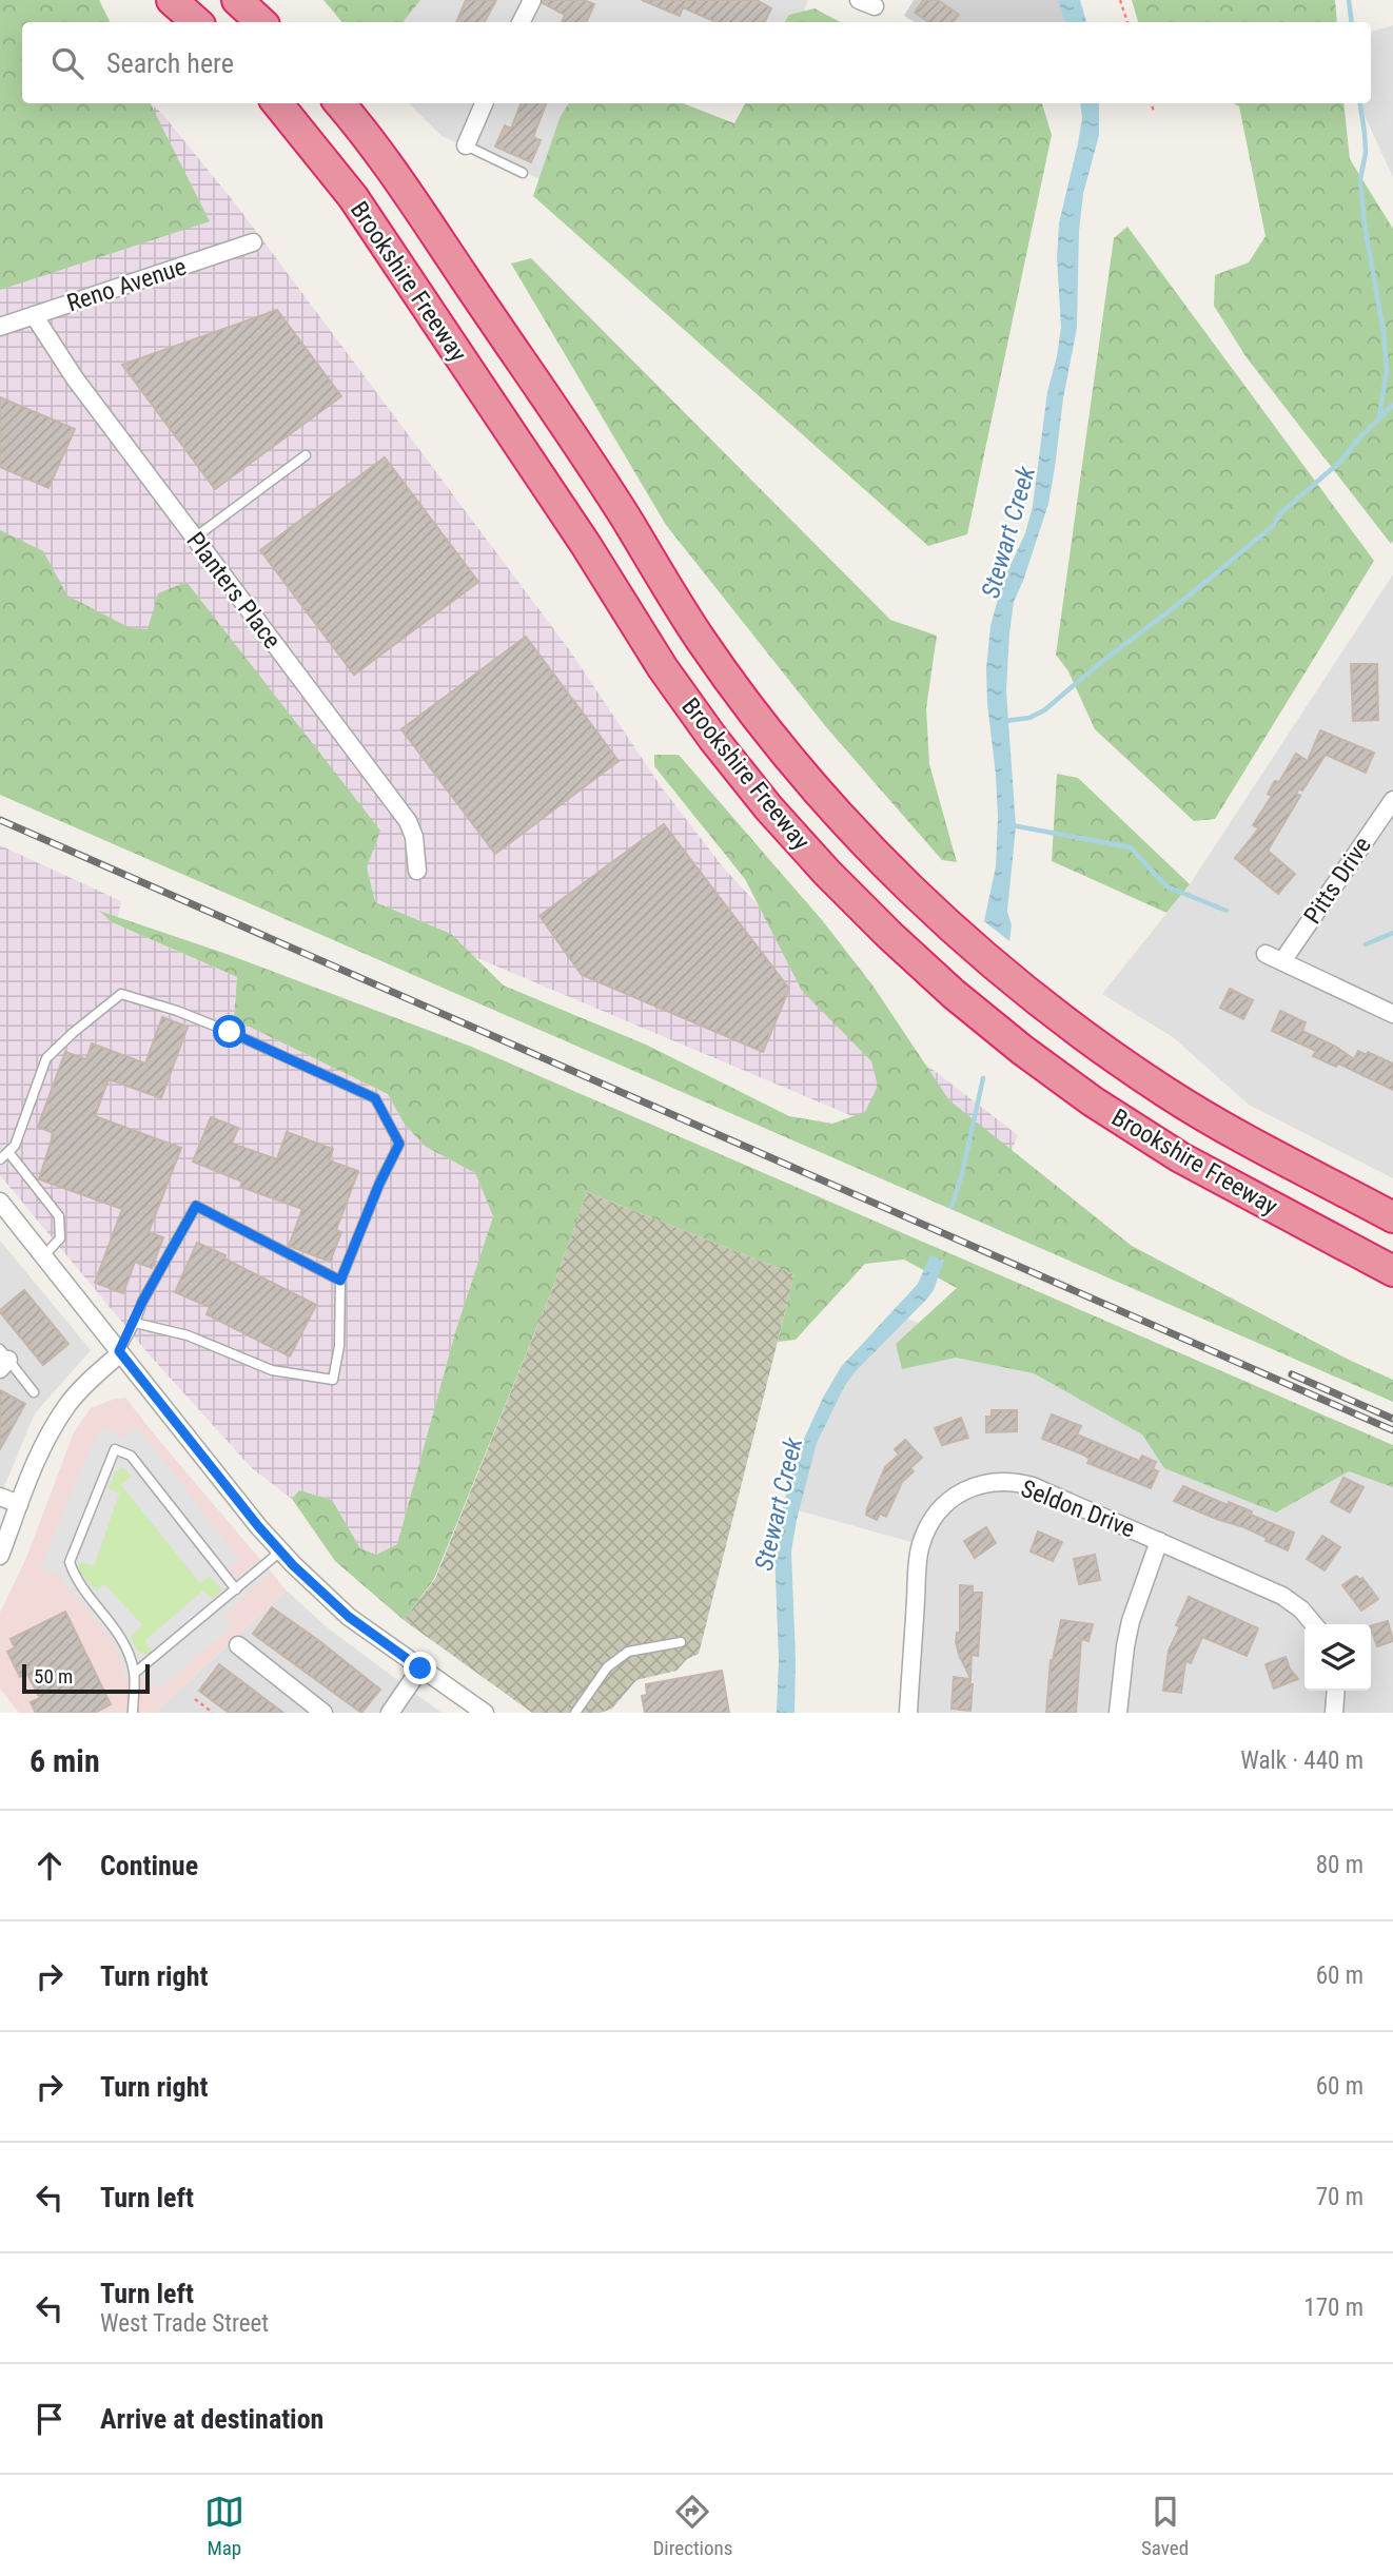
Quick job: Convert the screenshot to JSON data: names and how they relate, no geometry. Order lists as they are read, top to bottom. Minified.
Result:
{"streets":{"highway":["Brookshire Freeway"],"street":["Reno Avenue","Planters Place","Pitts Drive","Seldon Drive"]},"crossings":[["Reno Avenue","Planters Place"]],"water":["Stewart Creek"],"scale_bar":"50 m","page":{"search":"Search here","scale":"50 m","heading":["6 min","Walk · 440 m"],"list":[["Continue","80 m"],["Turn right","60 m"],["Turn right","60 m"],["Turn left","70 m"],["Turn left","West Trade Street","170 m"],"Arrive at destination"],"nav":["Map","Directions","Saved"]}}
